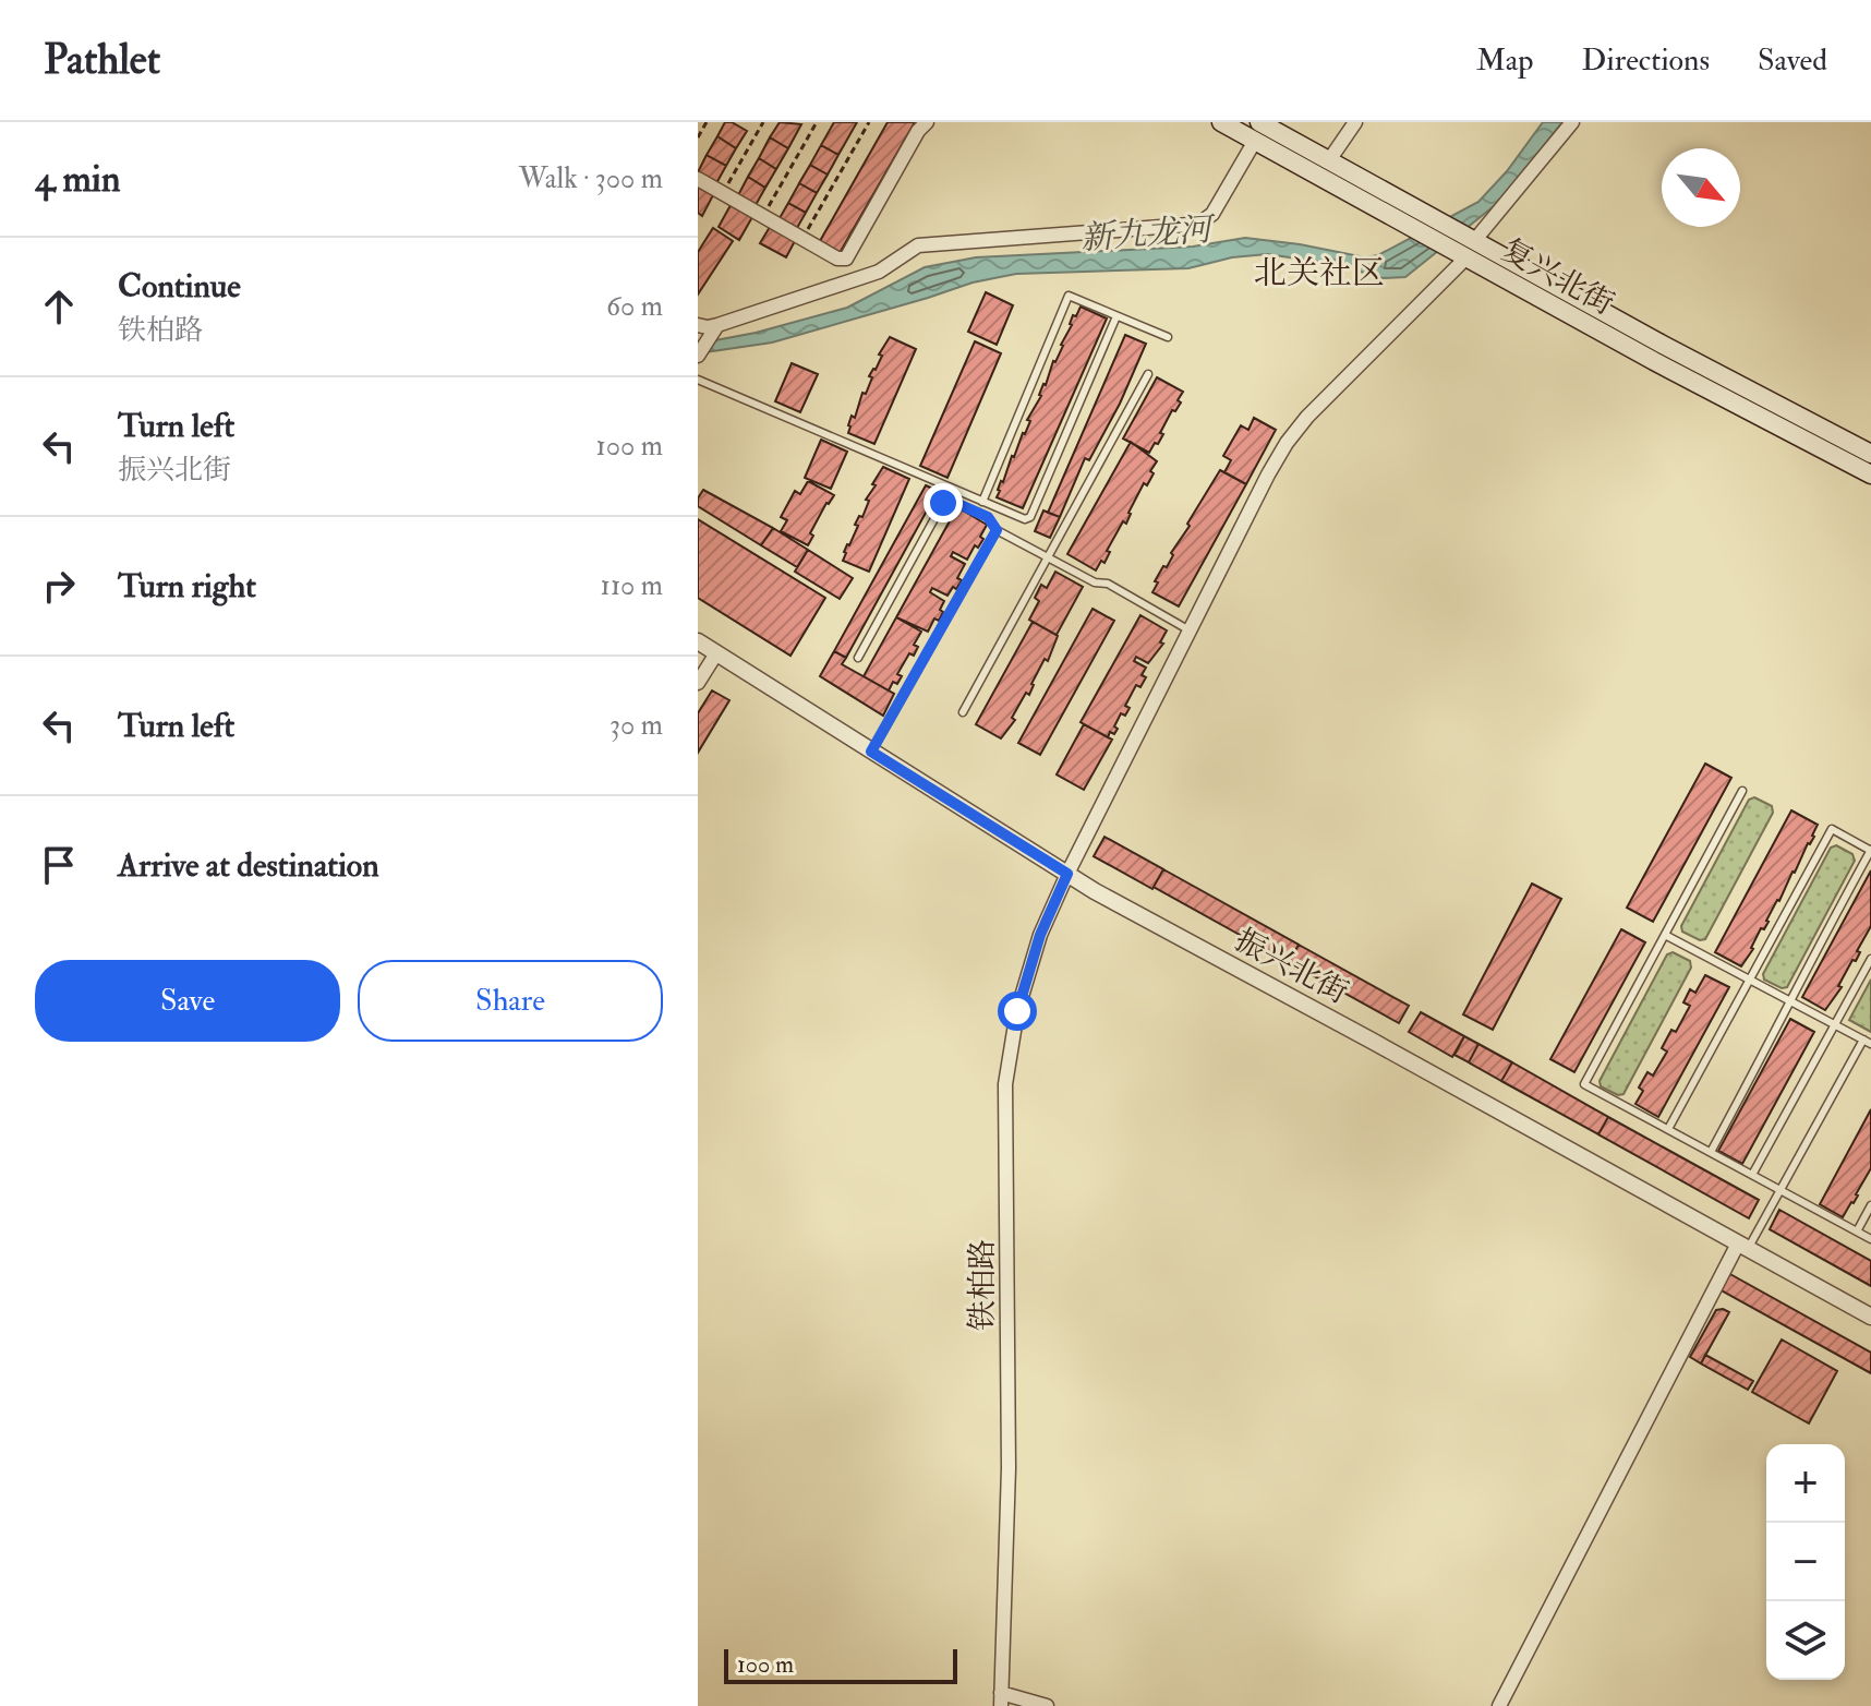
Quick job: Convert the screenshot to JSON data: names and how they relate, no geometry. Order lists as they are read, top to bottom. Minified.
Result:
{"streets":{"main road":["复兴北街"],"street":["振兴北街","铁柏路"]},"crossings":[["复兴北街","铁柏路"],["振兴北街","铁柏路"]],"districts":["北关社区"],"water":["新九龙河"],"scale_bar":"100 m","north":"bottom right","page":{"header":"Pathlet","nav":["Map","Directions","Saved"],"heading":["4 min","Walk · 300 m"],"list":[["Continue","铁柏路","60 m"],["Turn left","振兴北街","100 m"],["Turn right","110 m"],["Turn left","30 m"],"Arrive at destination"],"buttons":["Save","Share"],"map_buttons":["+","−"],"scale":"100 m"}}
